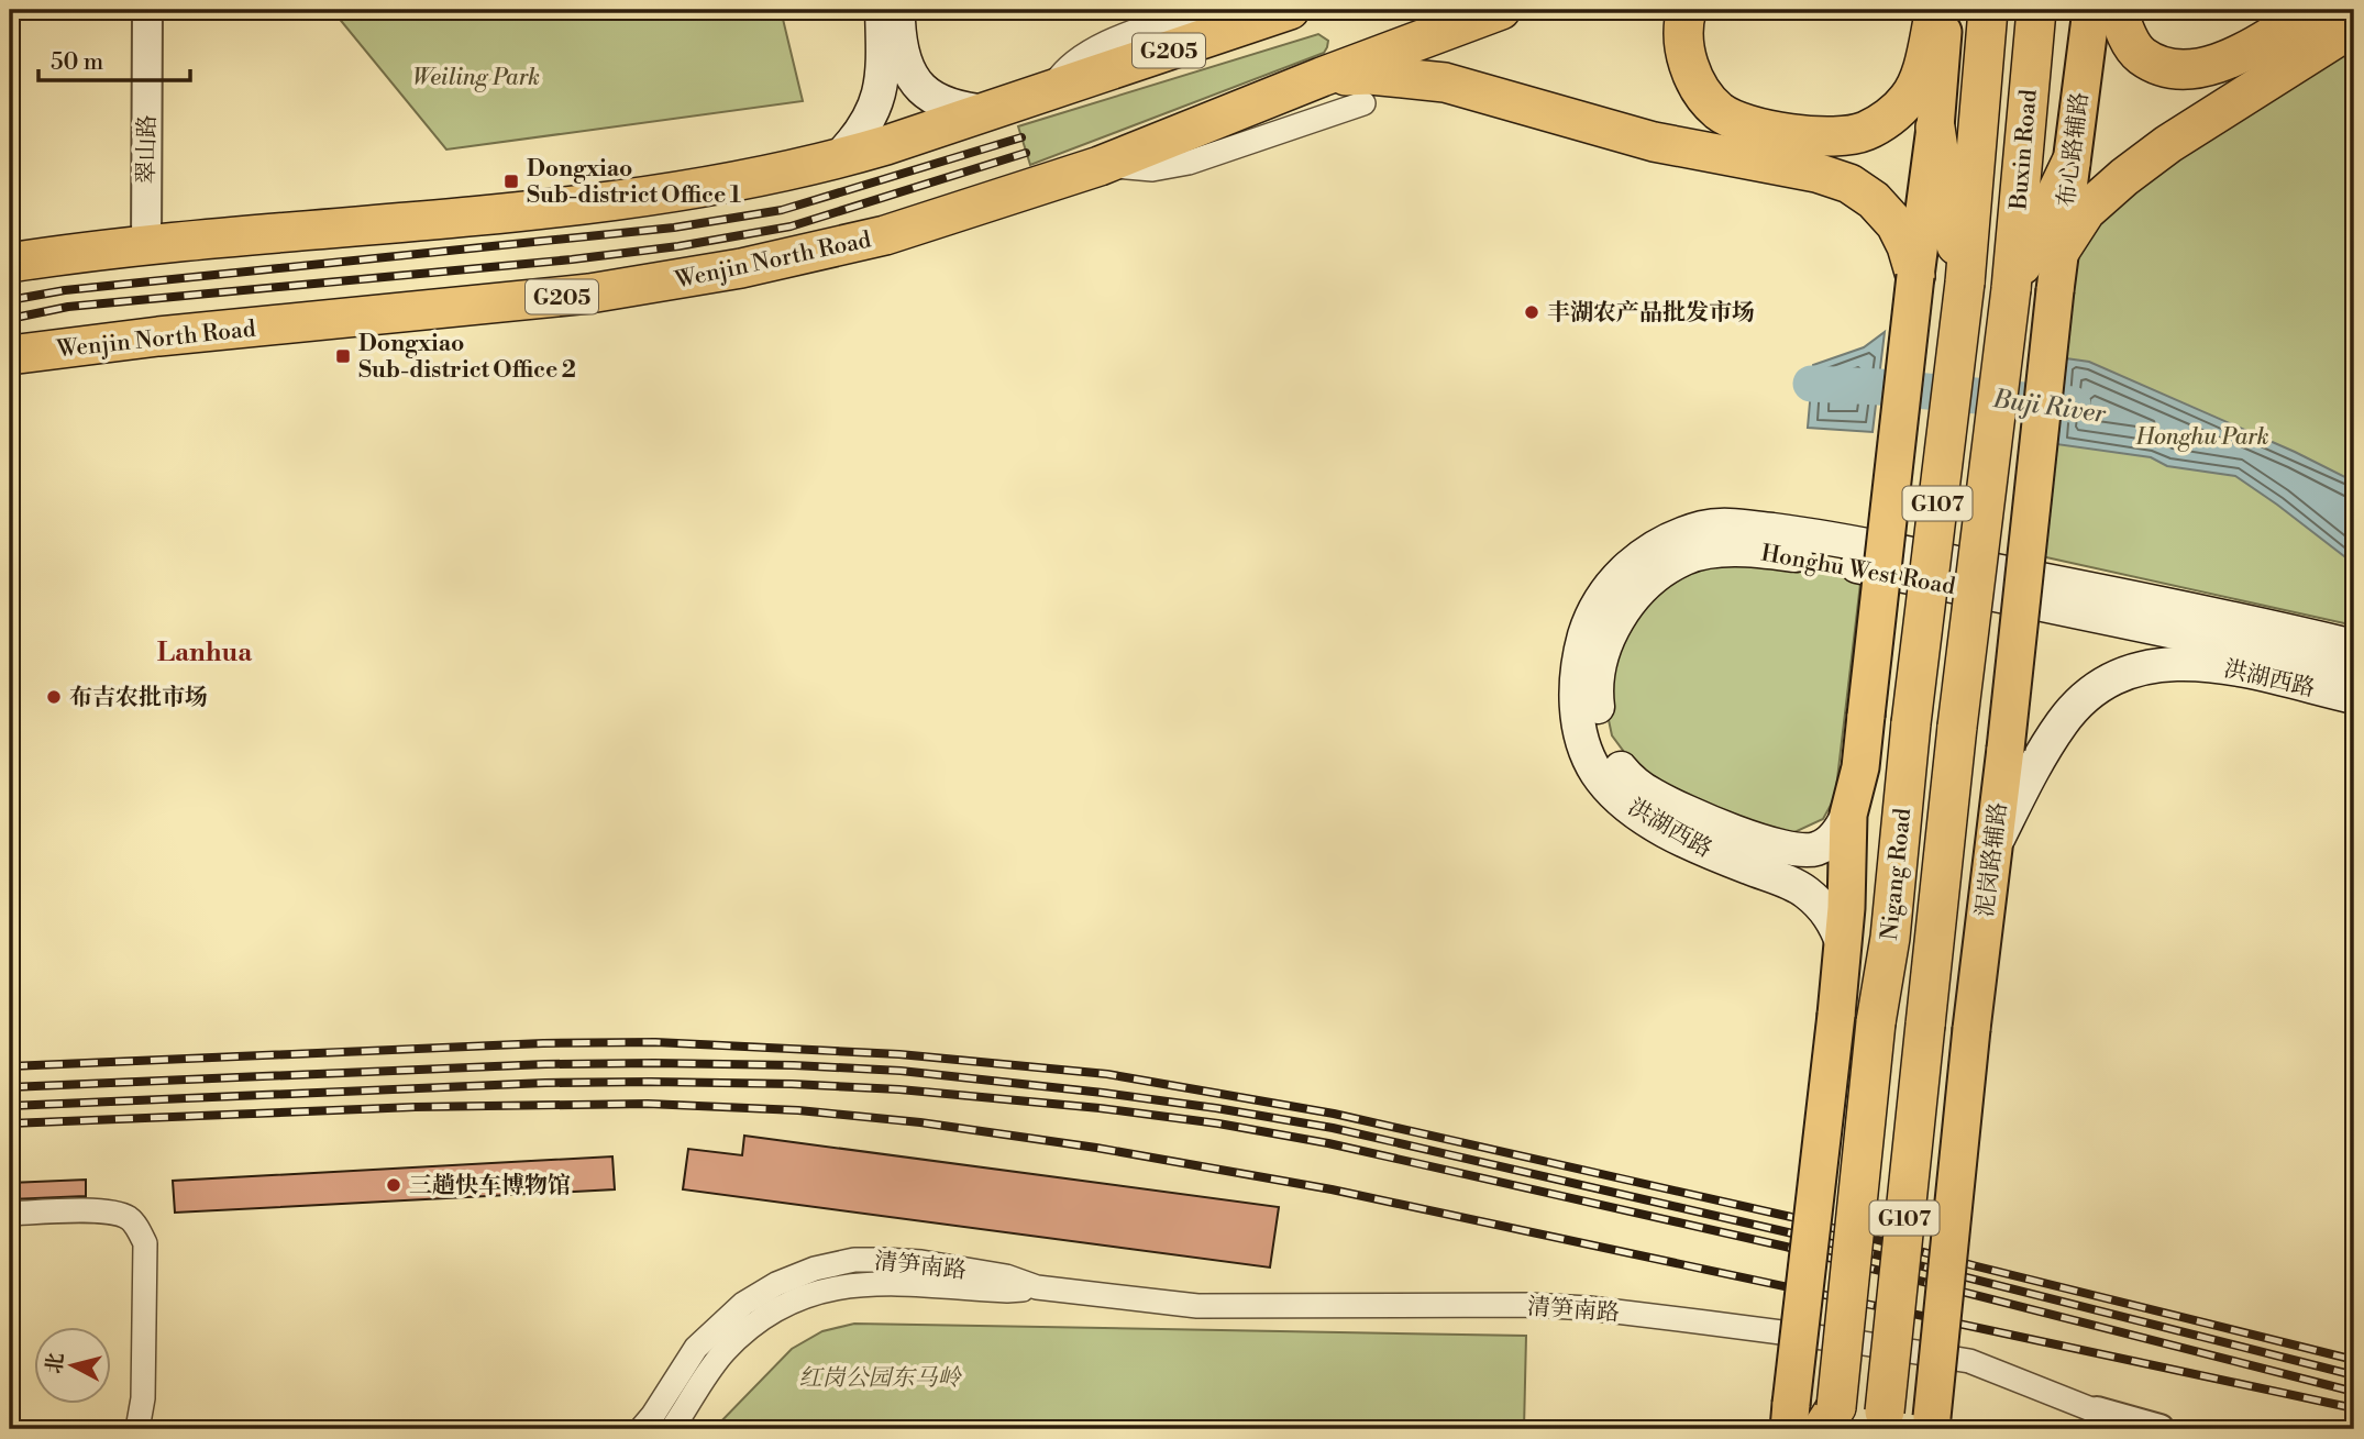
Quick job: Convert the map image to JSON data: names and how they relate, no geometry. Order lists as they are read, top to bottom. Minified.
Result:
{"streets":{"highway":["G205","Buxin Road","Wenjin North Road","G107","Nigang Road"],"main road":["布心路辅路","Honghu West Road","洪湖西路","泥岗路辅路"],"street":["翠山路","清笋南路"]},"crossings":[["G205","翠山路"],["Buxin Road","Nigang Road"],["布心路辅路","泥岗路辅路"],["G107","Nigang Road"],["洪湖西路","泥岗路辅路"]],"districts":["Lanhua"],"water":["Buji River"],"parks":["Weiling Park","Honghu Park","红岗公园东马岭"],"places":{"transit":["Dongxiao Sub-district Office 1","Dongxiao Sub-district Office 2"],"other":["丰湖农产品批发市场","布吉农批市场","三趟快车博物馆"]},"scale_bar":"50 m","north":"left"}
